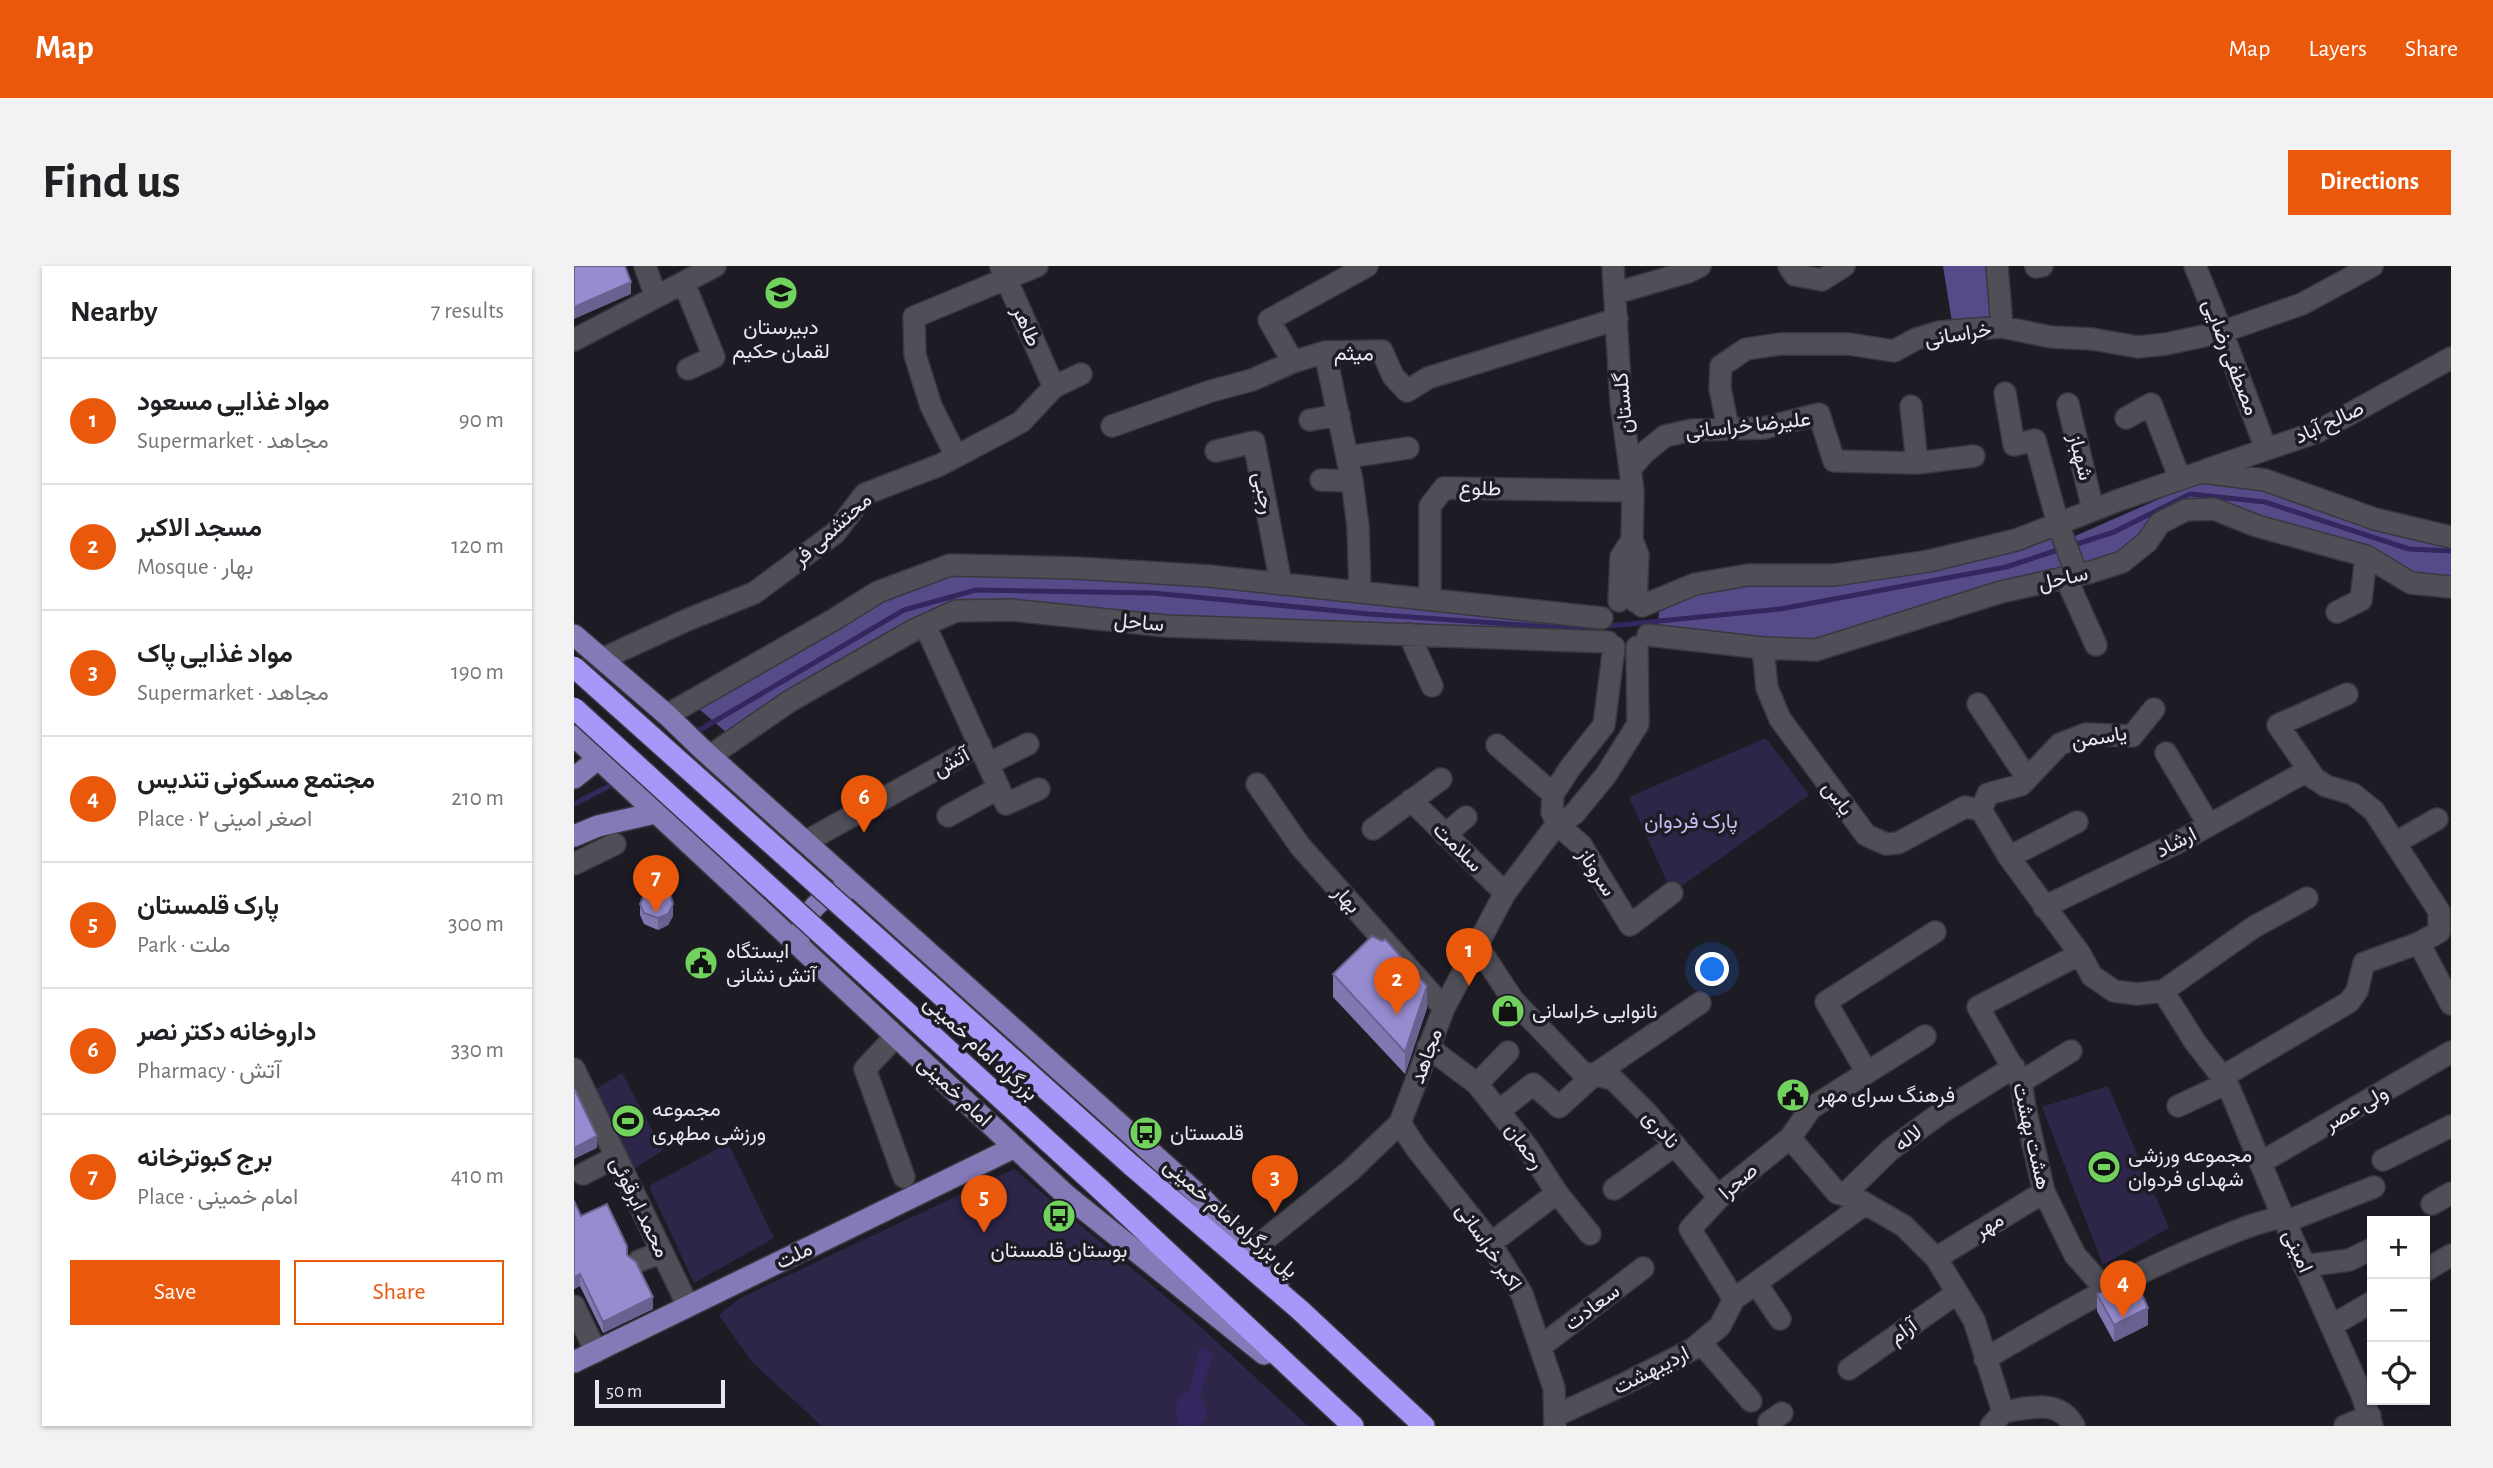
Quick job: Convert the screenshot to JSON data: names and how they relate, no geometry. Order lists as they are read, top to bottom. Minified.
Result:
{"streets":{"highway":["بزرگراه امام خمینی","پل بزرگراه امام خمینی"],"main road":["امام خمینی","ملت"],"street":["طاهر","خراسانی","میثم","مصطفی رضایی","گلستان","صالح آباد","علیرضا خراسانی","شهباز","طلوع","رجبی","محتشمی فر","ساحل","یاسمن","آتش","یاس","ارشاد","سلامت","سروناز","بهار","مجاهد","ولی عصر","نادری","هشت بهشت","لاله","رحمان","صحرا","محمد ابرقوئی","مهر","اکبر خراسانی","امینی","سعادت","آرام","اردیبهشت"]},"crossings":[["طاهر","محتشمی فر"],["خراسانی","مصطفی رضایی"],["خراسانی","علیرضا خراسانی"],["میثم","گلستان"],["مصطفی رضایی","صالح آباد"],["گلستان","علیرضا خراسانی"],["گلستان","طلوع"],["گلستان","ساحل"],["گلستان","مجاهد"],["ساحل","آتش"],["ساحل","یاس"],["ساحل","مجاهد"],["یاسمن","یاس"],["سلامت","مجاهد"],["سروناز","مجاهد"],["بهار","مجاهد"],["بزرگراه امام خمینی","امام خمینی"],["بزرگراه امام خمینی","پل بزرگراه امام خمینی"],["مجاهد","نادری"],["مجاهد","رحمان"],["مجاهد","اکبر خراسانی"],["امام خمینی","ملت"],["ولی عصر","امینی"],["نادری","صحرا"],["هشت بهشت","لاله"],["هشت بهشت","مهر"],["رحمان","اکبر خراسانی"],["صحرا","اردیبهشت"],["محمد ابرقوئی","ملت"],["اکبر خراسانی","سعادت"],["اکبر خراسانی","اردیبهشت"]],"parks":["پارک فردوان"],"places":{"school or university":["دبیرستان لقمان حکیم"],"public building":["ایستگاه آتش نشانی","فرهنگ سرای مهر"],"shop":["نانوایی خراسانی"],"sports":["مجموعه ورزشی مطهری","مجموعه ورزشی شهدای فردوان"],"bus stop":["قلمستان","بوستان قلمستان"]},"scale_bar":"50 m","page":{"header":"Map","nav":["Map","Layers","Share"],"buttons":["Directions",["Save","Share"]],"title":"Find us","heading":["Nearby","7 results"],"list":[{"mark":"1","name":"مواد غذایی مسعود","note":"Supermarket · مجاهد","value":"90 m"},{"mark":"2","name":"مسجد الاکبر","note":"Mosque · بهار","value":"120 m"},{"mark":"3","name":"مواد غذایی پاک","note":"Supermarket · مجاهد","value":"190 m"},{"mark":"4","name":"مجتمع مسکونی تندیس","note":"Place · ۲ اصغر امینی","value":"210 m"},{"mark":"5","name":"پارک قلمستان","note":"Park · ملت","value":"300 m"},{"mark":"6","name":"داروخانه دکتر نصر","note":"Pharmacy · آتش","value":"330 m"},{"mark":"7","name":"برج کبوترخانه","note":"Place · امام خمینی","value":"410 m"}],"pins":["6","7","1","2","3","5","4"],"map_buttons":["+","−"],"scale":"50 m"}}
